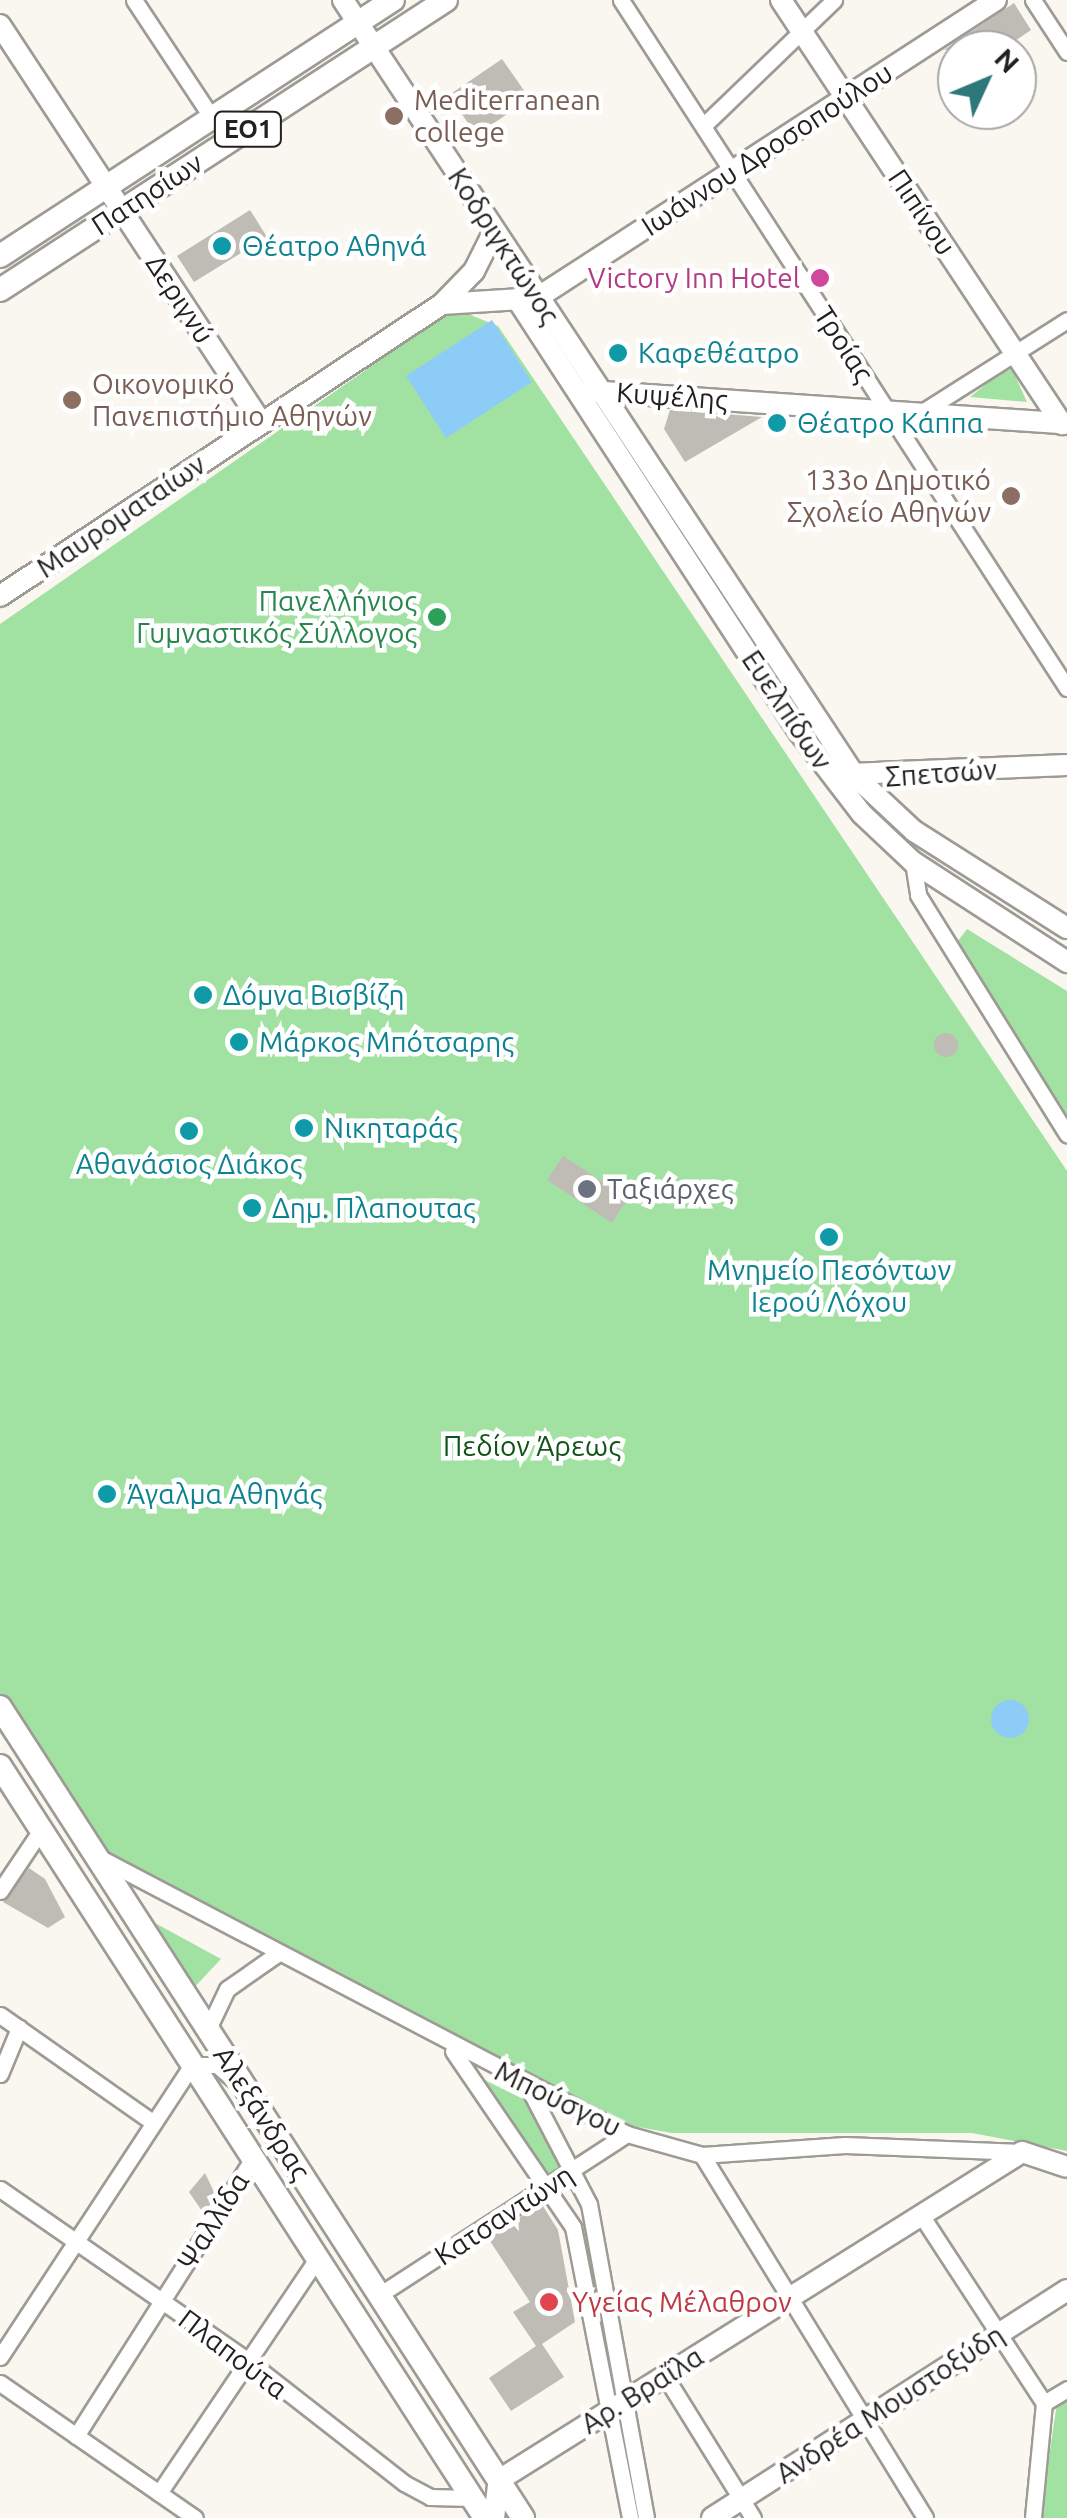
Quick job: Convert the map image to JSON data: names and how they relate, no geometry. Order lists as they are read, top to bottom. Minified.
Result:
{"streets":{"main road":["ΕΟ1","Ιωάννου Δροσοπούλου","Πατησίων","Πιπίνου","Κοδριγκτώνος","Δεριγνύ","Κυψέλης","Μαυροματαίων","Ευελπίδων","Σπετσών","Μπούσγου","Αλεξάνδρας","Αρ. Βραΐλα","Ανδρέα Μουστοξύδη"],"street":["Τροίας","Κατσαντώνη","Ψαλλίδα","Πλαπούτα"]},"crossings":[["Ιωάννου Δροσοπούλου","Πιπίνου"],["Ιωάννου Δροσοπούλου","Κοδριγκτώνος"],["Ιωάννου Δροσοπούλου","Τροίας"],["Ιωάννου Δροσοπούλου","Μαυροματαίων"],["Πατησίων","Κοδριγκτώνος"],["Πατησίων","Δεριγνύ"],["Πιπίνου","Κυψέλης"],["Κοδριγκτώνος","Κυψέλης"],["Κοδριγκτώνος","Μαυροματαίων"],["Κοδριγκτώνος","Ευελπίδων"],["Δεριγνύ","Μαυροματαίων"],["Τροίας","Κυψέλης"],["Κυψέλης","Ευελπίδων"],["Ευελπίδων","Σπετσών"],["Μπούσγου","Αλεξάνδρας"],["Μπούσγου","Κατσαντώνη"],["Μπούσγου","Αρ. Βραΐλα"],["Αλεξάνδρας","Κατσαντώνη"],["Αλεξάνδρας","Ψαλλίδα"],["Αλεξάνδρας","Πλαπούτα"],["Αλεξάνδρας","Αρ. Βραΐλα"],["Ψαλλίδα","Πλαπούτα"]],"parks":["Πεδίον Άρεως"],"places":["Mediterranean college","Θέατρο Αθηνά","Victory Inn Hotel","Καφεθέατρο","Οικονομικό Πανεπιστήμιο Αθηνών","Θέατρο Κάππα","133ο Δημοτικό Σχολείο Αθηνών","Πανελλήνιος Γυμναστικός Σύλλογος","Δόμνα Βισβίζη","Μάρκος Μπότσαρης","Νικηταράς","Αθανάσιος Διάκος","Ταξιάρχες","Δημ. Πλαπουτας","Μνημείο Πεσόντων Ιερού Λόχου","Άγαλμα Αθηνάς","Υγείας Μέλαθρον"],"north":"top right"}
